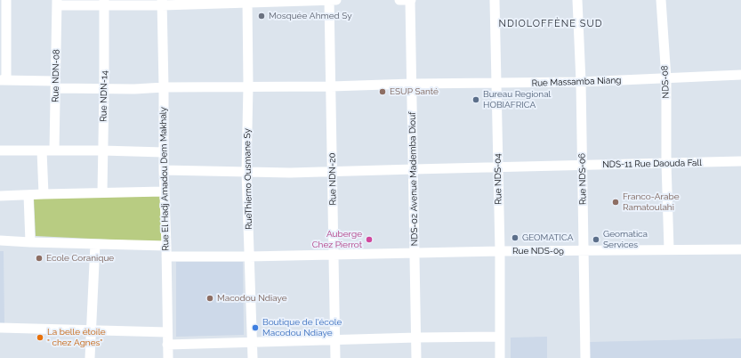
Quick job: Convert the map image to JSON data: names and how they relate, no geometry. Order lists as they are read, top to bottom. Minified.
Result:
{"streets":{"street":["Rue NDN-08","Rue Massamba Niang","NDS-08","Rue NDN-14","NDS-11 Rue Daouda Fall","Rue El Hadj Amadou Dem Makhaly","RueThierno Ousmane Sy","Rue NDN-20","NDS-02 Avenue Mademba Diouf","Rue NDS-04","Rue NDS-06","Rue NDS-09"]},"crossings":[["Rue NDN-08","Rue Massamba Niang"],["Rue Massamba Niang","NDS-08"],["Rue Massamba Niang","Rue NDN-14"],["Rue Massamba Niang","Rue El Hadj Amadou Dem Makhaly"],["Rue Massamba Niang","RueThierno Ousmane Sy"],["Rue Massamba Niang","Rue NDN-20"],["Rue Massamba Niang","NDS-02 Avenue Mademba Diouf"],["Rue Massamba Niang","Rue NDS-04"],["Rue Massamba Niang","Rue NDS-06"],["NDS-08","NDS-11 Rue Daouda Fall"],["NDS-08","Rue NDS-09"],["NDS-11 Rue Daouda Fall","Rue El Hadj Amadou Dem Makhaly"],["NDS-11 Rue Daouda Fall","RueThierno Ousmane Sy"],["NDS-11 Rue Daouda Fall","Rue NDN-20"],["NDS-11 Rue Daouda Fall","NDS-02 Avenue Mademba Diouf"],["NDS-11 Rue Daouda Fall","Rue NDS-04"],["NDS-11 Rue Daouda Fall","Rue NDS-06"],["Rue El Hadj Amadou Dem Makhaly","Rue NDS-09"],["RueThierno Ousmane Sy","Rue NDS-09"],["Rue NDN-20","Rue NDS-09"],["NDS-02 Avenue Mademba Diouf","Rue NDS-09"],["Rue NDS-04","Rue NDS-09"],["Rue NDS-06","Rue NDS-09"]],"districts":["NDIOLOFFÈNE SUD"],"places":["Mosquée Ahmed Sy","ESUP Santé","Bureau Regional HOBIAFRICA","Franco-Arabe Ramatoulahi","GEOMATICA","Auberge Chez Pierrot","Geomatica Services","Ecole Coranique","Macodou Ndiaye","Boutique de l'école Macodou Ndiaye","La belle étoile \" chez Agnes\""]}
